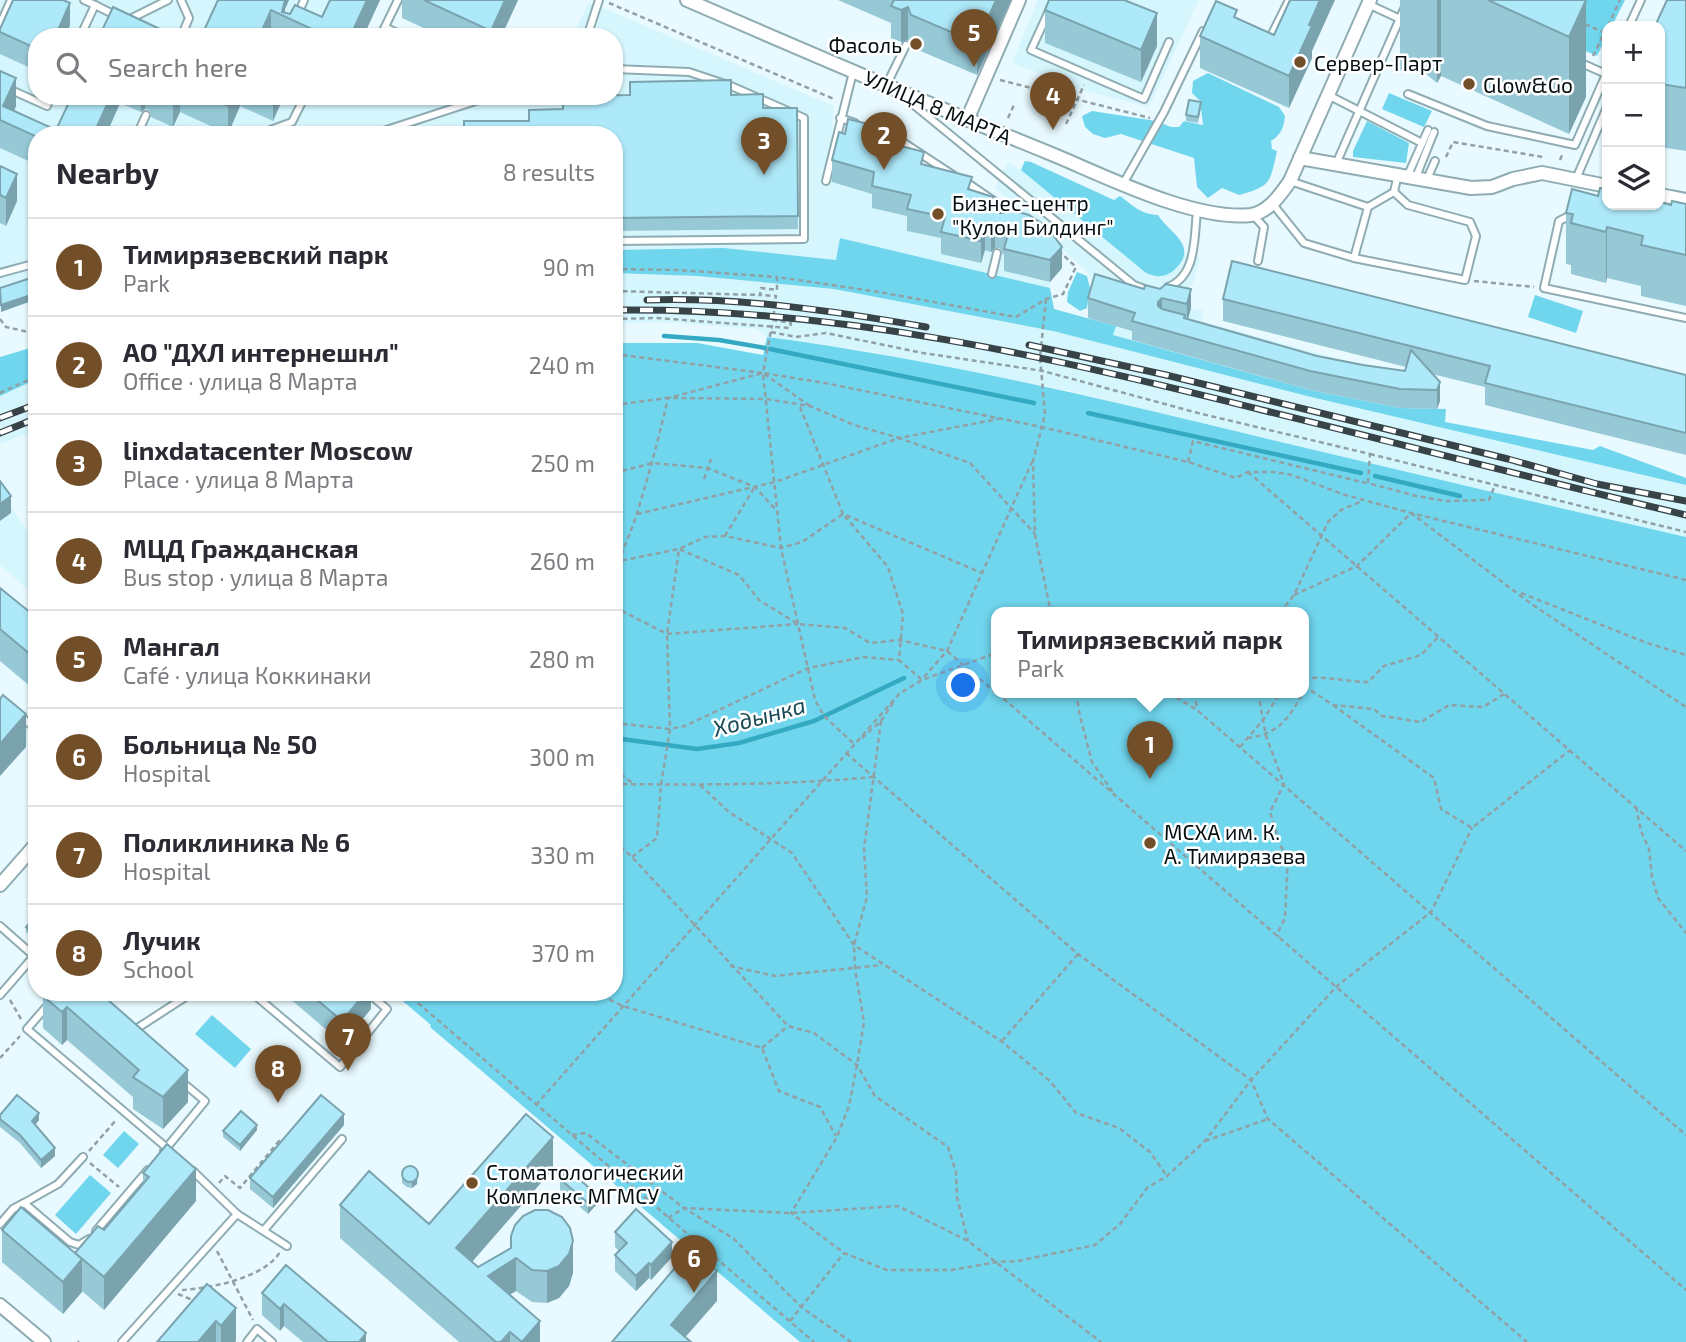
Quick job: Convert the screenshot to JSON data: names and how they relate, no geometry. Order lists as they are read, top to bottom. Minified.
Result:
{"streets":{"street":["УЛИЦА 8 МАРТА"]},"water":["Ходынка"],"places":["Фасоль","Сервер-Парт","Glow&Go","Бизнес-центр \"Кулон Билдинг\"","МСХА им. К. А. Тимирязева","Стоматологический Комплекс МГМСУ"],"page":{"pins":["5","4","2","3","1","7","8","6"],"map_buttons":["+","−"],"search":"Search here","heading":["Nearby","8 results"],"list":[{"mark":"1","name":"Тимирязевский парк","note":"Park","value":"90 m"},{"mark":"2","name":"АО \"ДХЛ интернешнл\"","note":"Office · улица 8 Марта","value":"240 m"},{"mark":"3","name":"linxdatacenter Moscow","note":"Place · улица 8 Марта","value":"250 m"},{"mark":"4","name":"МЦД Гражданская","note":"Bus stop · улица 8 Марта","value":"260 m"},{"mark":"5","name":"Мангал","note":"Café · улица Коккинаки","value":"280 m"},{"mark":"6","name":"Больница № 50","note":"Hospital","value":"300 m"},{"mark":"7","name":"Поликлиника № 6","note":"Hospital","value":"330 m"},{"mark":"8","name":"Лучик","note":"School","value":"370 m"}],"popup":["Тимирязевский парк","Park"]}}
